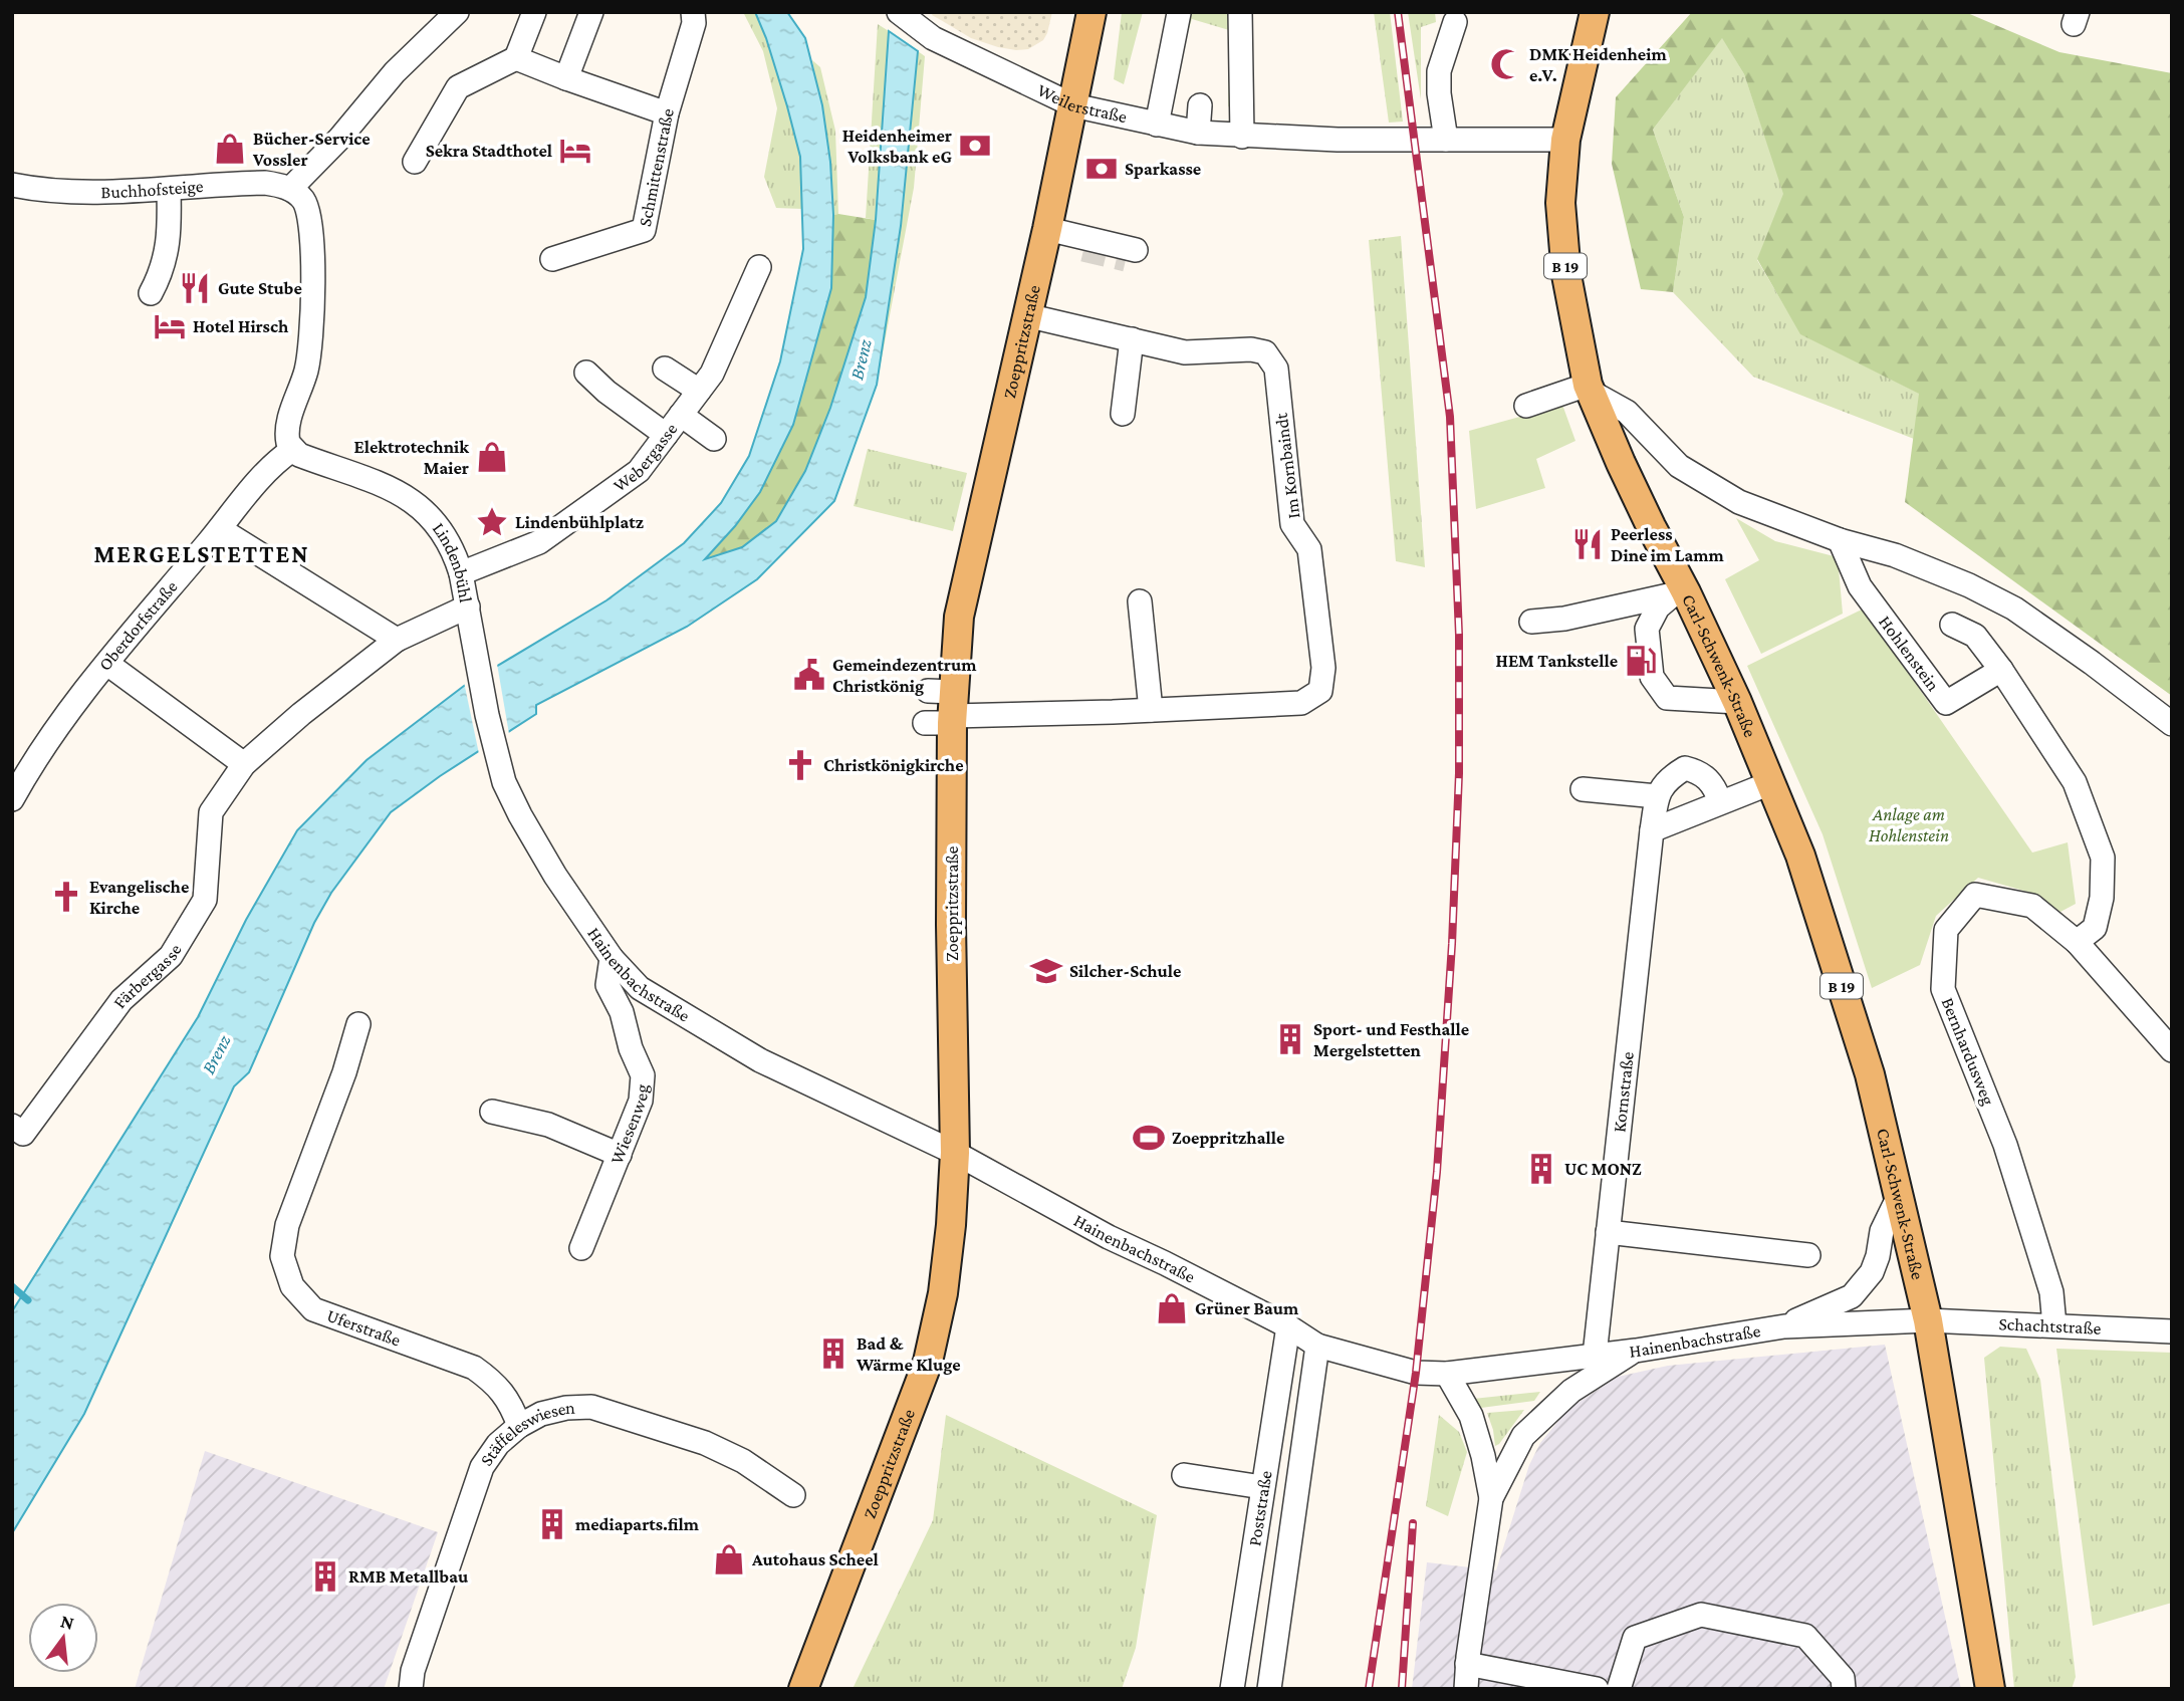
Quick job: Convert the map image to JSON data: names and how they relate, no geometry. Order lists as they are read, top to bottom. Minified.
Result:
{"streets":{"main road":["B 19","Zoeppritzstraße","Carl-Schwenk-Straße"],"street":["Weilerstraße","Schmittenstraße","Buchhofsteige","Webergasse","Im Kornbaindt","Lindenbühl","Oberdorfstraße","Hohlenstein","Hainenbachstraße","Färbergasse","Bernhardusweg","Kornstraße","Wiesenweg","Schachtstraße","Uferstraße","Stäffeleswiesen","Poststraße"]},"crossings":[["Weilerstraße","Zoeppritzstraße"],["Weilerstraße","Carl-Schwenk-Straße"],["B 19","Carl-Schwenk-Straße"],["B 19","Hainenbachstraße"],["B 19","Schachtstraße"],["Zoeppritzstraße","Im Kornbaindt"],["Zoeppritzstraße","Hainenbachstraße"],["Webergasse","Lindenbühl"],["Lindenbühl","Oberdorfstraße"],["Lindenbühl","Hainenbachstraße"],["Lindenbühl","Färbergasse"],["Carl-Schwenk-Straße","Hainenbachstraße"],["Carl-Schwenk-Straße","Schachtstraße"],["Hainenbachstraße","Kornstraße"],["Hainenbachstraße","Wiesenweg"],["Hainenbachstraße","Schachtstraße"],["Hainenbachstraße","Poststraße"],["Bernhardusweg","Schachtstraße"],["Uferstraße","Stäffeleswiesen"]],"districts":["MERGELSTETTEN"],"water":["Brenz"],"parks":["Anlage am Hohlenstein"],"places":{"mosque":["DMK Heidenheim e.V."],"bank":["Heidenheimer Volksbank eG","Sparkasse"],"shop":["Bücher-Service Vossler","Elektrotechnik Maier","Grüner Baum","Autohaus Scheel"],"hotel":["Sekra Stadthotel","Hotel Hirsch"],"restaurant":["Gute Stube","Peerless Dine im Lamm"],"place":["Lindenbühlplatz"],"fuel station":["HEM Tankstelle"],"public building":["Gemeindezentrum Christkönig"],"church":["Christkönigkirche","Evangelische Kirche"],"school or university":["Silcher-Schule"],"building":["Sport- und Festhalle Mergelstetten","UC MONZ","Bad & Wärme Kluge","mediaparts.film","RMB Metallbau"],"sports":["Zoeppritzhalle"]},"north":"top"}
